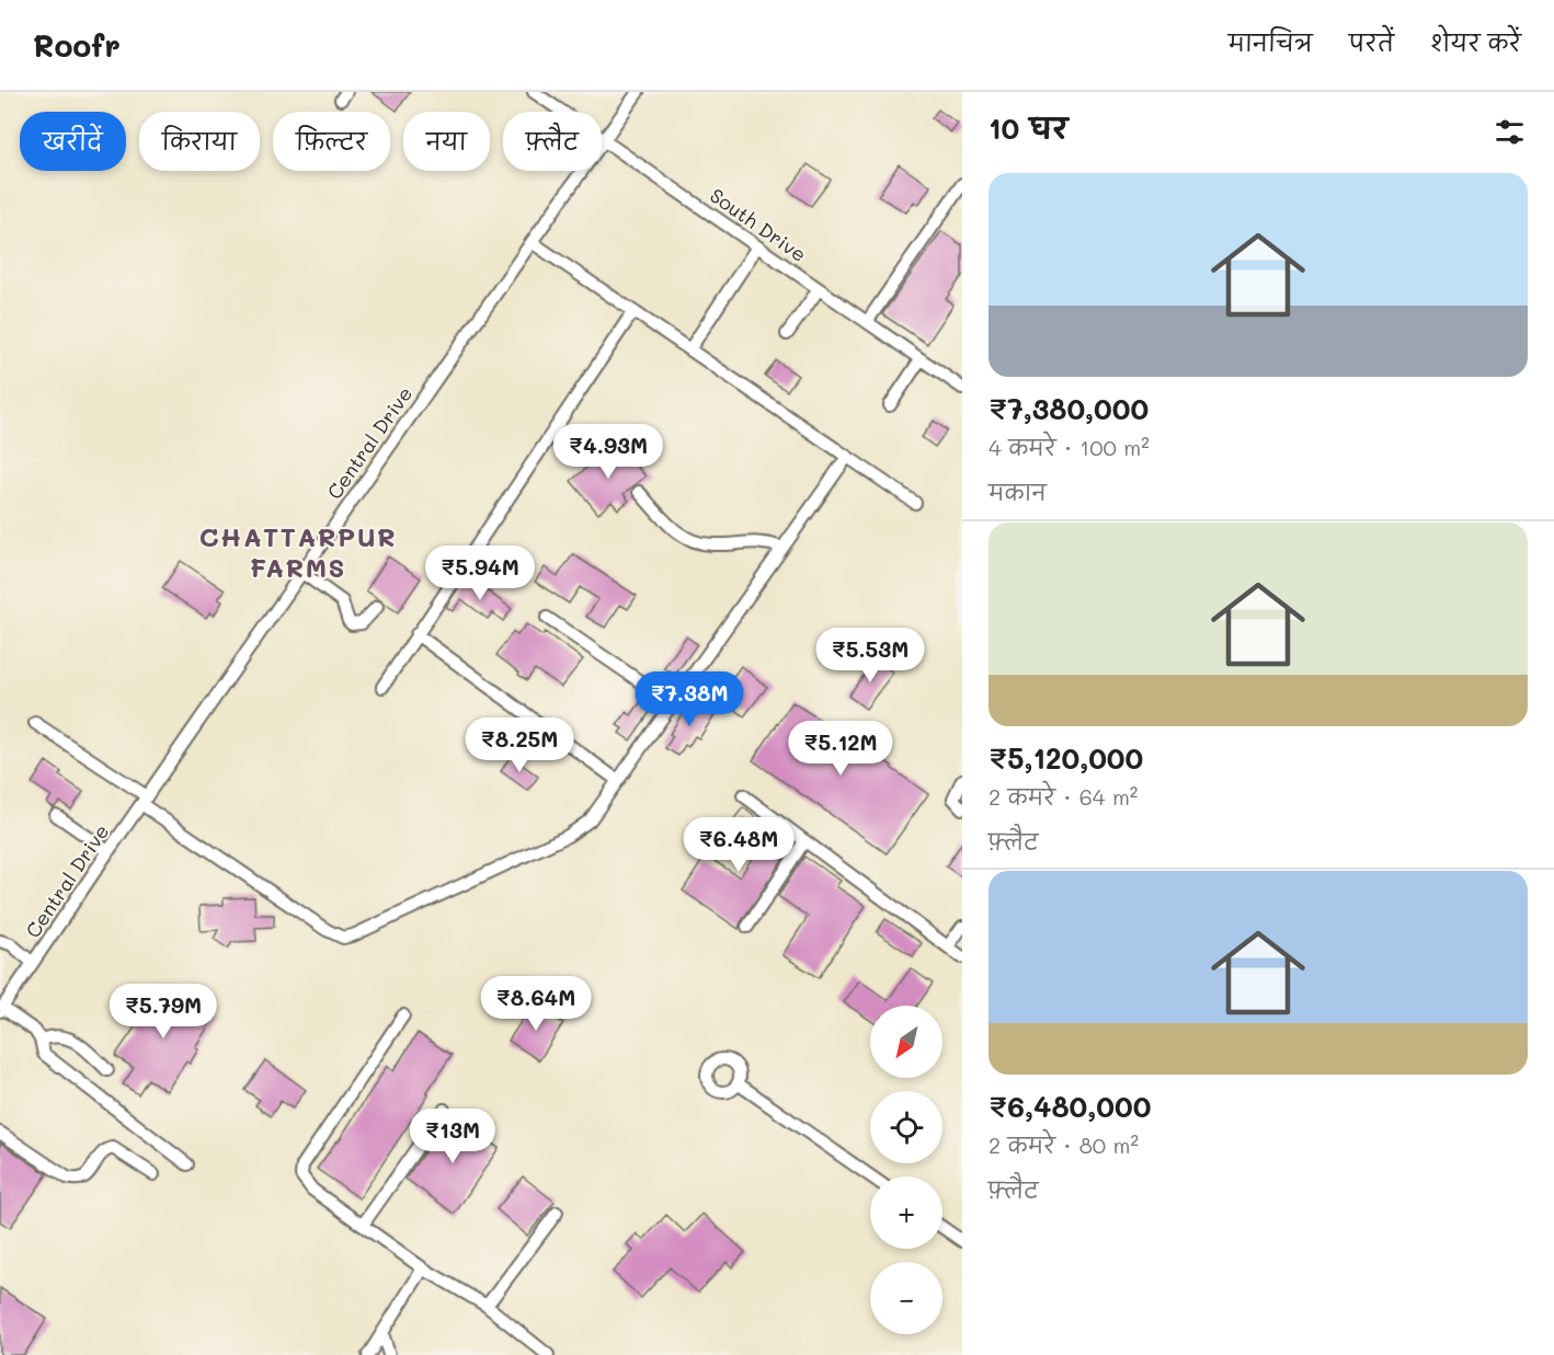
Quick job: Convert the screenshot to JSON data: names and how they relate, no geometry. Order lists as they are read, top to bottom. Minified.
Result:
{"streets":{"street":["South Drive","Central Drive"]},"crossings":[["South Drive","Central Drive"]],"districts":["CHATTARPUR FARMS"],"north":"bottom left","page":{"header":"Roofr","nav":["मानचित्र","परतें","शेयर करें"],"heading":"10 घर","chip":["खरीदें","किराया","फ़िल्टर","नया","फ़्लैट"],"list":[{"name":"₹7,380,000","note":"4 कमरे · 100 m² · मकान"},{"name":"₹5,120,000","note":"2 कमरे · 64 m² · फ़्लैट"},{"name":"₹6,480,000","note":"2 कमरे · 80 m² · फ़्लैट"}],"price":["₹4.93M","₹5.94M","₹5.53M","₹7.38M","₹8.25M","₹5.12M","₹6.48M","₹8.64M","₹5.79M","₹13M"],"map_buttons":["+","−"]}}
